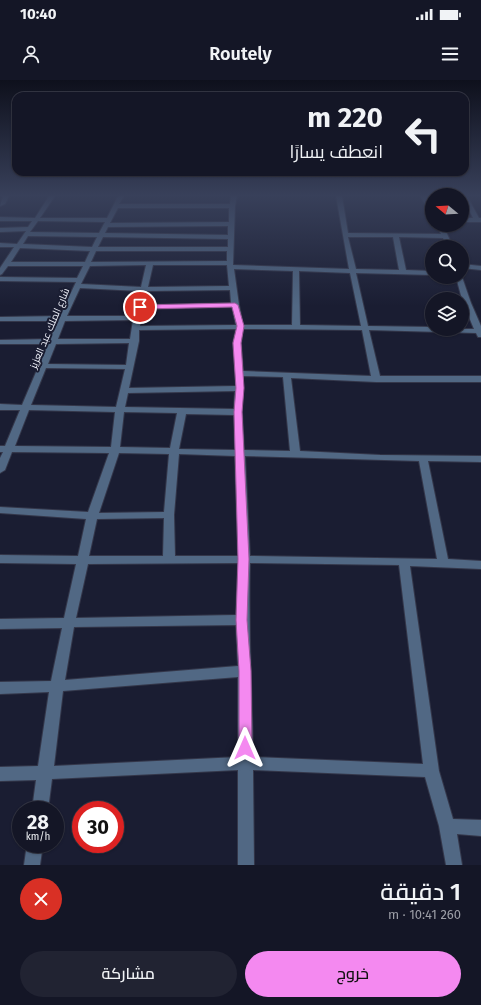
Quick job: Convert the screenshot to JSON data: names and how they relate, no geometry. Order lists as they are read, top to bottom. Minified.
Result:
{"streets":{"street":["شارع الملك عبد العزيز"]},"north":"left","page":{"status":"10:40","header":"Routely","turn":["220 m","انعطف يسارًا"],"speed":"28 km/h","limit":"30","heading":["1 دقيقة","260 m · 10:41"],"buttons":["خروج","مشاركة"]}}
